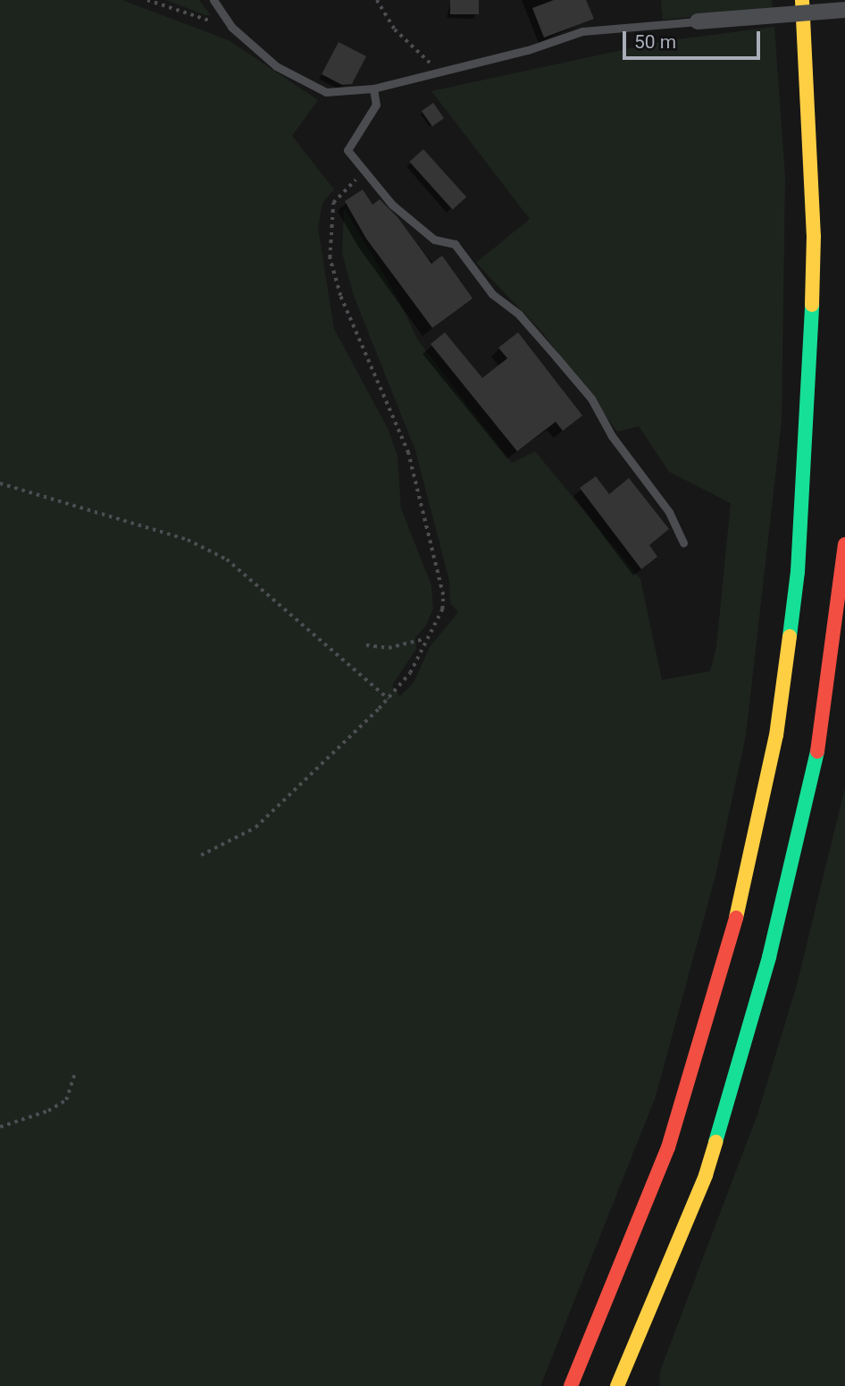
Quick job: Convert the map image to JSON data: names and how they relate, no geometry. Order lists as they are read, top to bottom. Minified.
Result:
{"scale_bar":"50 m"}
